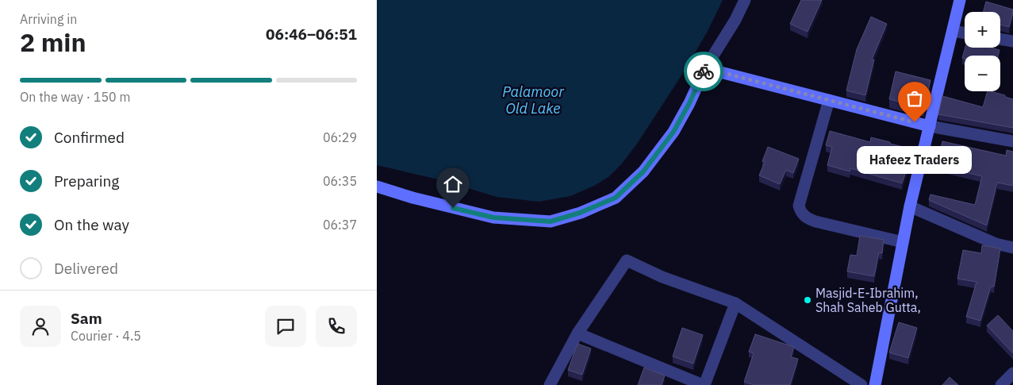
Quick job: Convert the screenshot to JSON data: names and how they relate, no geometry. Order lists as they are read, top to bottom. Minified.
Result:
{"water":["Palamoor Old Lake"],"places":["Hafeez Traders","Masjid-E-Ibrahim, Shah Saheb Gutta,"],"page":{"heading":["2 min","Arriving in","06:46–06:51"],"panel":["Sam","Courier · 4.5"],"map_buttons":["+","−"],"bar":"On the way · 150 m","list":[["Confirmed","06:29"],["Preparing","06:35"],["On the way","06:37"],"Delivered"],"bubble":"Hafeez Traders"}}
